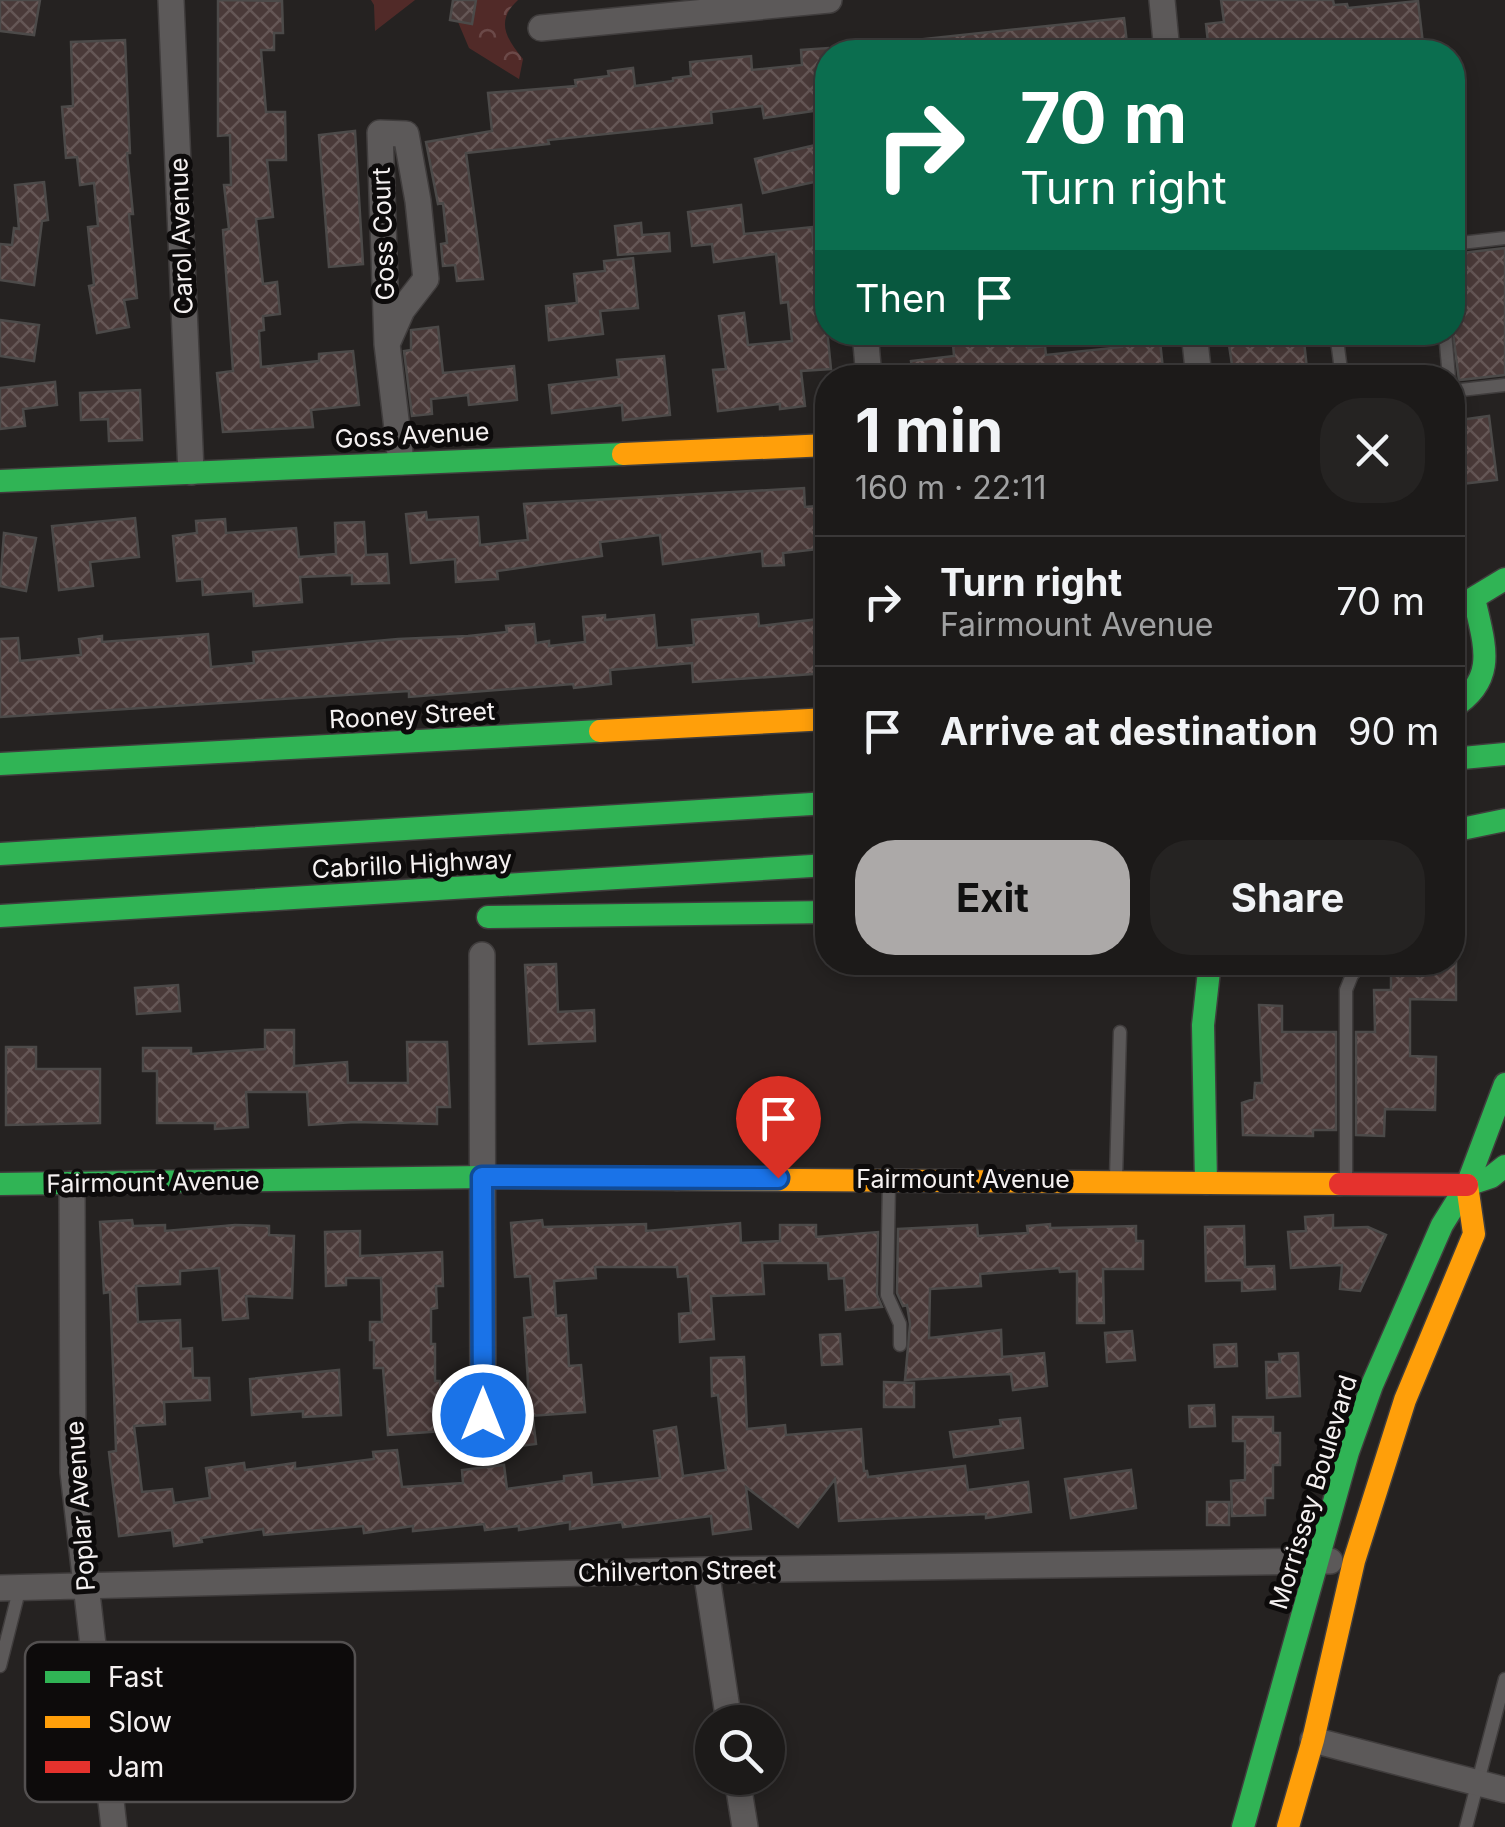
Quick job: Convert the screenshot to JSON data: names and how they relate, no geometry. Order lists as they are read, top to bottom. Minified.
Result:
{"streets":{"main road":["Goss Avenue","Rooney Street","Cabrillo Highway","Fairmount Avenue","Morrissey Boulevard"],"street":["Goss Court","Carol Avenue","Poplar Avenue","Chilverton Street"]},"crossings":[["Goss Court","Goss Avenue"],["Carol Avenue","Goss Avenue"],["Fairmount Avenue","Morrissey Boulevard"],["Fairmount Avenue","Poplar Avenue"],["Morrissey Boulevard","Chilverton Street"],["Poplar Avenue","Chilverton Street"]],"legend":["Fast","Slow","Jam"],"page":{"turn":["70 m","Turn right"],"then":"Then","heading":["1 min","160 m · 22:11"],"list":[{"name":"Turn right","note":"Fairmount Avenue","value":"70 m"},{"name":"Arrive at destination","value":"90 m"}],"buttons":["Exit","Share"]}}
